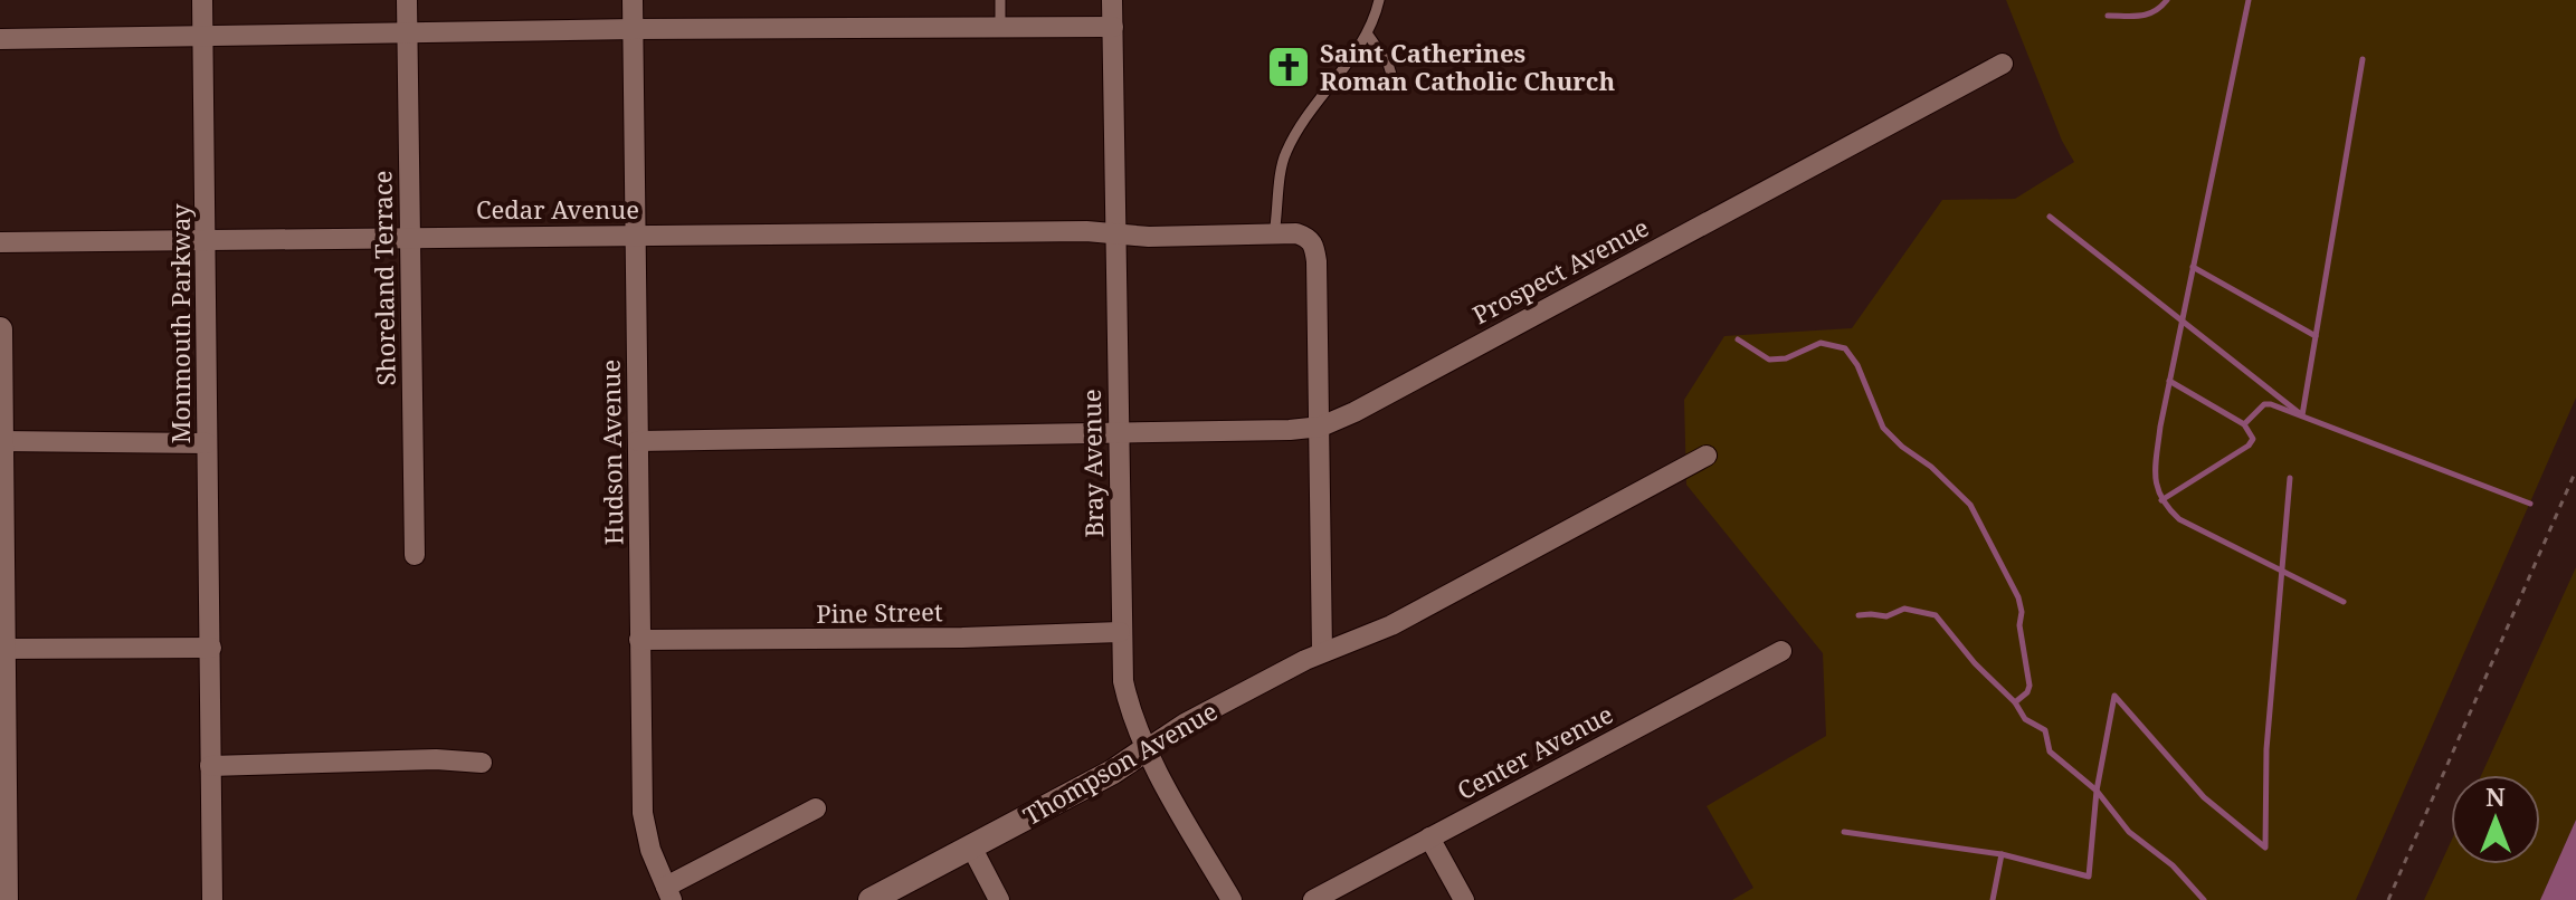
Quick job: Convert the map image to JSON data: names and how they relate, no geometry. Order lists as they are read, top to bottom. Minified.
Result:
{"streets":{"street":["Cedar Avenue","Prospect Avenue","Shoreland Terrace","Monmouth Parkway","Hudson Avenue","Bray Avenue","Pine Street","Center Avenue","Thompson Avenue"]},"crossings":[["Cedar Avenue","Prospect Avenue"],["Cedar Avenue","Shoreland Terrace"],["Cedar Avenue","Monmouth Parkway"],["Cedar Avenue","Hudson Avenue"],["Cedar Avenue","Bray Avenue"],["Prospect Avenue","Hudson Avenue"],["Prospect Avenue","Bray Avenue"],["Hudson Avenue","Pine Street"],["Bray Avenue","Pine Street"],["Bray Avenue","Thompson Avenue"]],"places":{"church":["Saint Catherines Roman Catholic Church"]},"north":"top"}
